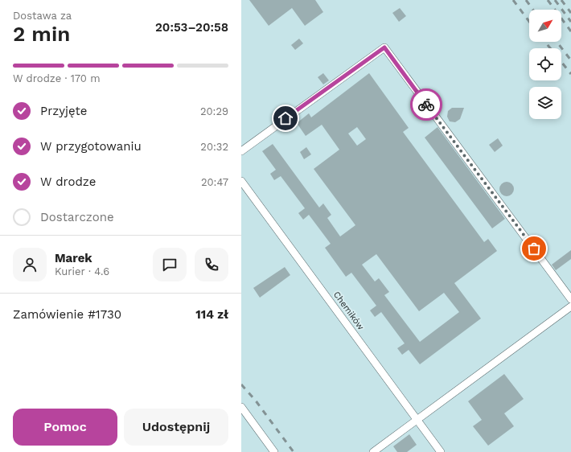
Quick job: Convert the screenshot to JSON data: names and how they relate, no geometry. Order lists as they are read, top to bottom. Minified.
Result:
{"streets":{"lane":["Chemików"]},"north":"top right","page":{"heading":["2 min","Dostawa za","20:53–20:58"],"panel":["Marek","Kurier · 4.6","Zamówienie #1730","114 zł"],"bar":"W drodze · 170 m","list":[["Przyjęte","20:29"],["W przygotowaniu","20:32"],["W drodze","20:47"],"Dostarczone"],"buttons":["Pomoc","Udostępnij"]}}
